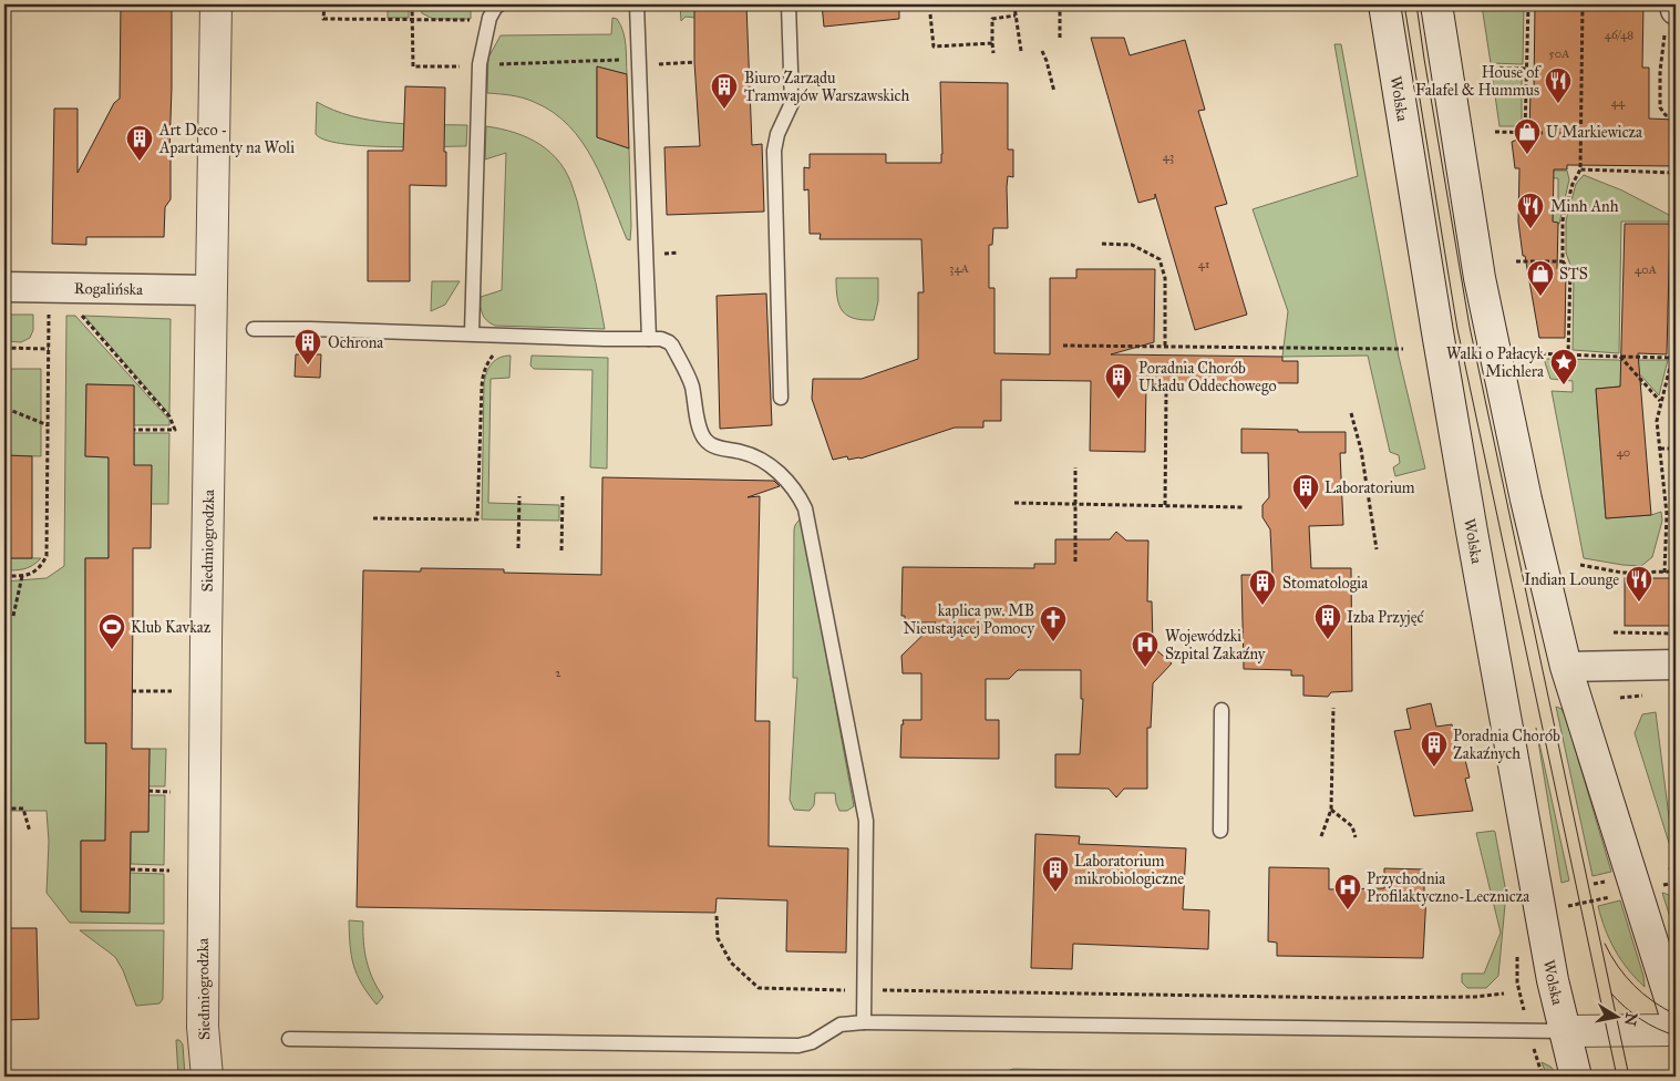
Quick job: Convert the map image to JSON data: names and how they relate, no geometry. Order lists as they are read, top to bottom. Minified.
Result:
{"streets":{"main road":["Wolska","Siedmiogrodzka"],"street":["Rogalińska"]},"crossings":[["Rogalińska","Siedmiogrodzka"]],"places":{"restaurant":["House of Falafel & Hummus","Minh Anh","Indian Lounge"],"building":["Biuro Zarządu Tramwajów Warszawskich","Art Deco - Apartamenty na Woli","Ochrona","Poradnia Chorób Układu Oddechowego","Laboratorium","Stomatologia","Izba Przyjęć","Poradnia Chorób Zakaźnych","Laboratorium mikrobiologiczne"],"shop":["U Markiewicza","STS"],"place":["Walki o Pałacyk Michlera"],"church":["kaplica pw. MB Nieustającej Pomocy"],"sports":["Klub Kavkaz"],"hospital":["Wojewódzki Szpital Zakaźny","Przychodnia Profilaktyczno-Lecznicza"]},"house_numbers":["46/48","50A","44","43","41","34A","40A","40","2"],"north":"right"}
